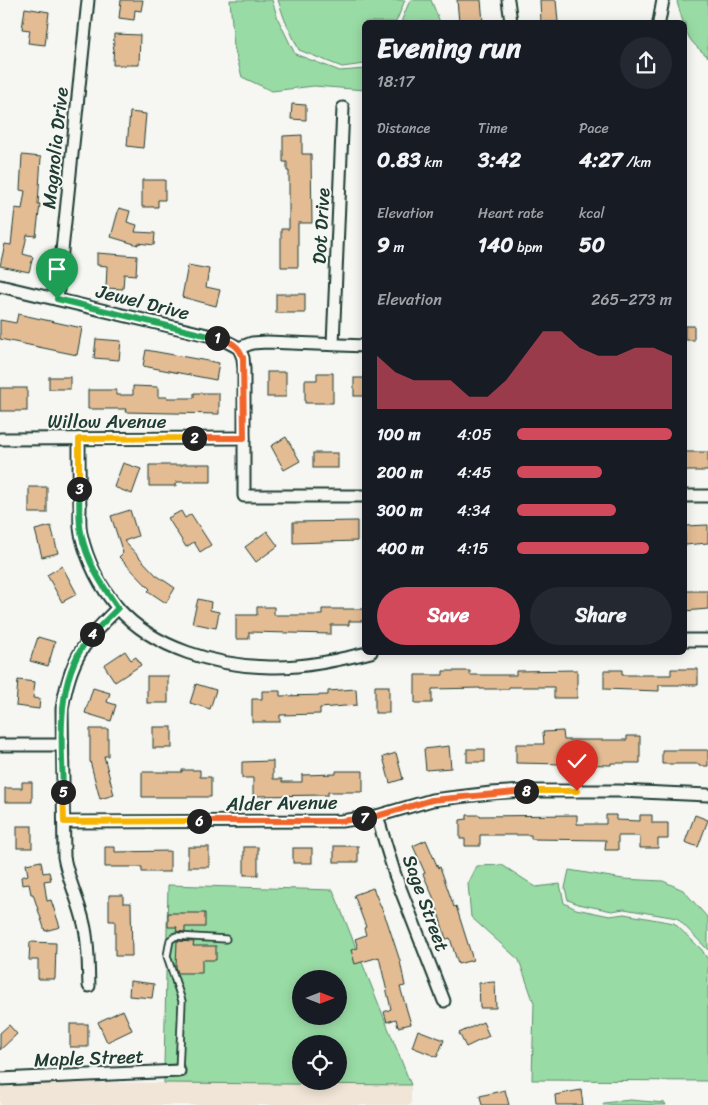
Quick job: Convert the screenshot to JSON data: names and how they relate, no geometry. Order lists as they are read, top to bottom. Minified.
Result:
{"streets":{"street":["Magnolia Drive","Dot Drive","Jewel Drive","Willow Avenue","Alder Avenue","Sage Street","Maple Street"]},"crossings":[["Magnolia Drive","Jewel Drive"],["Alder Avenue","Sage Street"]],"north":"right","page":{"heading":["Evening run","18:17"],"stats":[["Distance","0.83 km"],["Time","3:42"],["Pace","4:27 /km"],["Elevation","9 m"],["Heart rate","140 bpm"],["kcal","50"]],"chart":["Elevation","265–273 m"],"pins":["1","2","3","4","8","5","7","6"],"list":[{"name":"100 m","note":"4:05"},{"name":"200 m","note":"4:45"},{"name":"300 m","note":"4:34"},{"name":"400 m","note":"4:15"}],"buttons":["Save","Share"]}}
